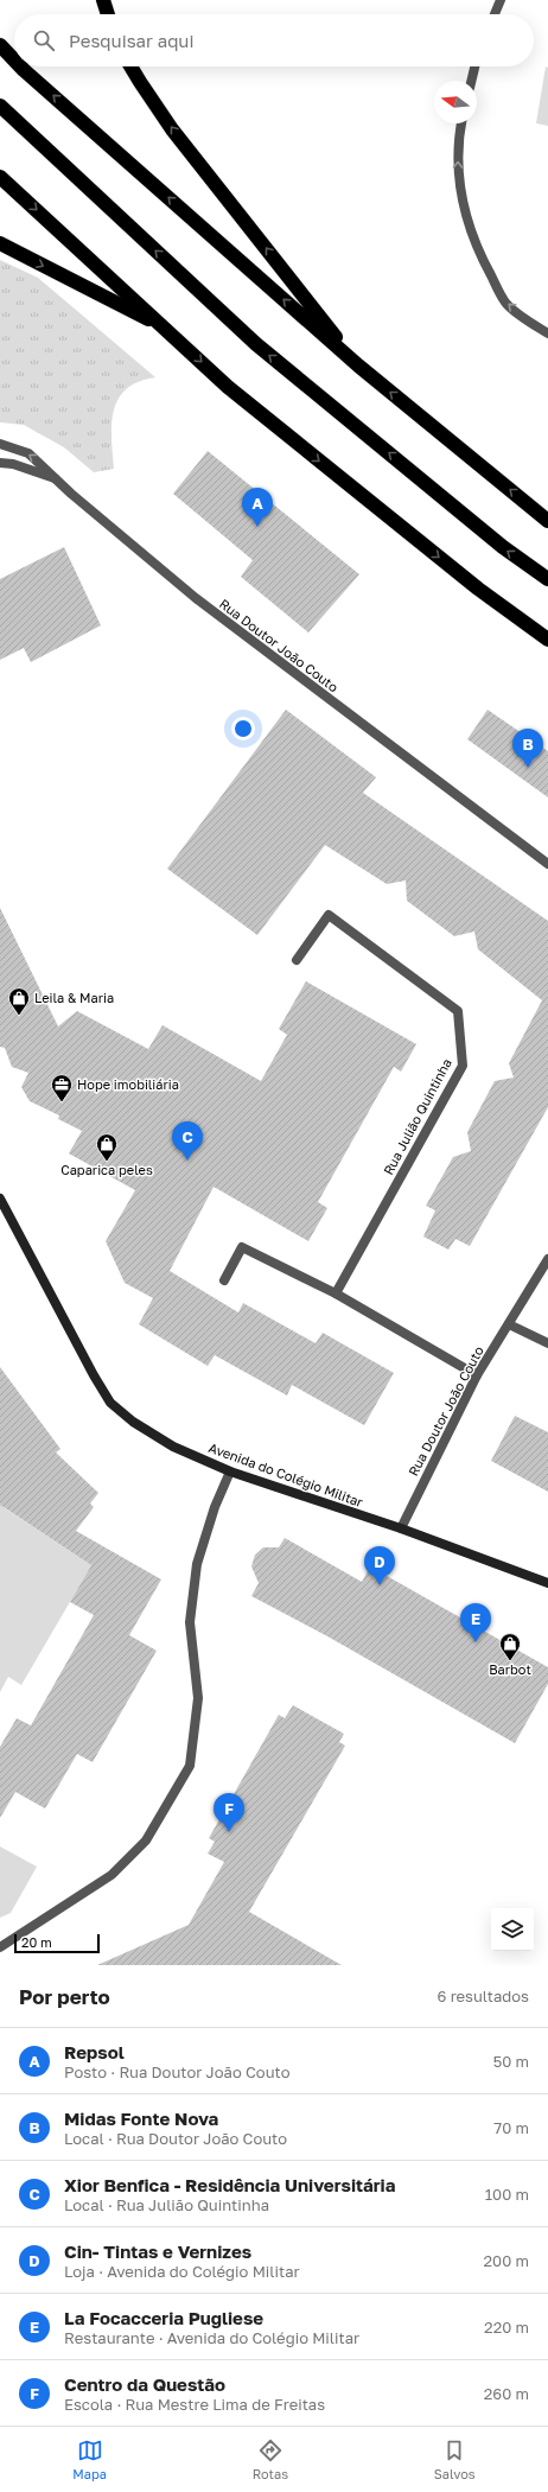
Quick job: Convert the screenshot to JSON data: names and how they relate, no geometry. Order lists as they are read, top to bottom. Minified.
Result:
{"streets":{"street":["Rua Doutor João Couto","Rua Julião Quintinha","Avenida do Colégio Militar"]},"crossings":[["Rua Doutor João Couto","Avenida do Colégio Militar"]],"places":{"shop":["Leila & Maria","Caparica peles","Barbot"],"office":["Hope imobiliária"]},"scale_bar":"20 m","north":"left","page":{"search":"Pesquisar aqui","pins":["A","B","C","D","E","F"],"scale":"20 m","heading":["Por perto","6 resultados"],"list":[{"mark":"A","name":"Repsol","note":"Posto · Rua Doutor João Couto","value":"50 m"},{"mark":"B","name":"Midas Fonte Nova","note":"Local · Rua Doutor João Couto","value":"70 m"},{"mark":"C","name":"Xior Benfica - Residência Universitária","note":"Local · Rua Julião Quintinha","value":"100 m"},{"mark":"D","name":"Cin- Tintas e Vernizes","note":"Loja · Avenida do Colégio Militar","value":"200 m"},{"mark":"E","name":"La Focacceria Pugliese","note":"Restaurante · Avenida do Colégio Militar","value":"220 m"},{"mark":"F","name":"Centro da Questão","note":"Escola · Rua Mestre Lima de Freitas","value":"260 m"}],"nav":["Mapa","Rotas","Salvos"]}}
